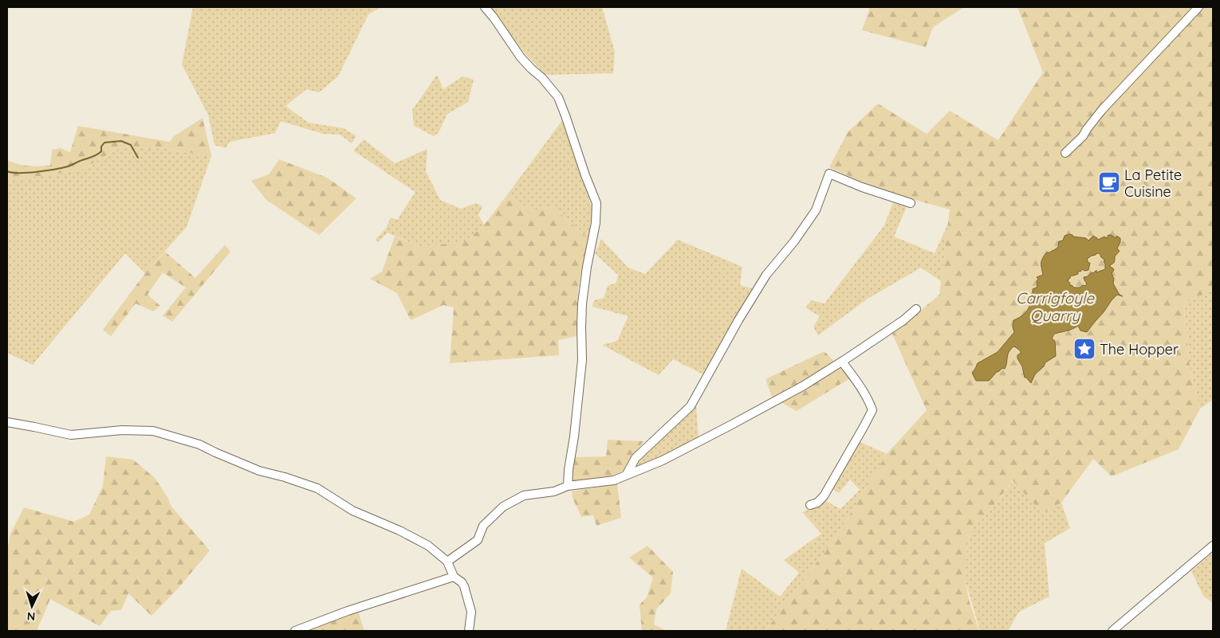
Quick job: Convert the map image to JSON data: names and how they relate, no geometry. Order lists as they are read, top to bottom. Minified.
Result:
{"water":["Carrigfoyle Quarry"],"places":{"cafe":["La Petite Cuisine"],"place":["The Hopper"]},"north":"bottom"}
